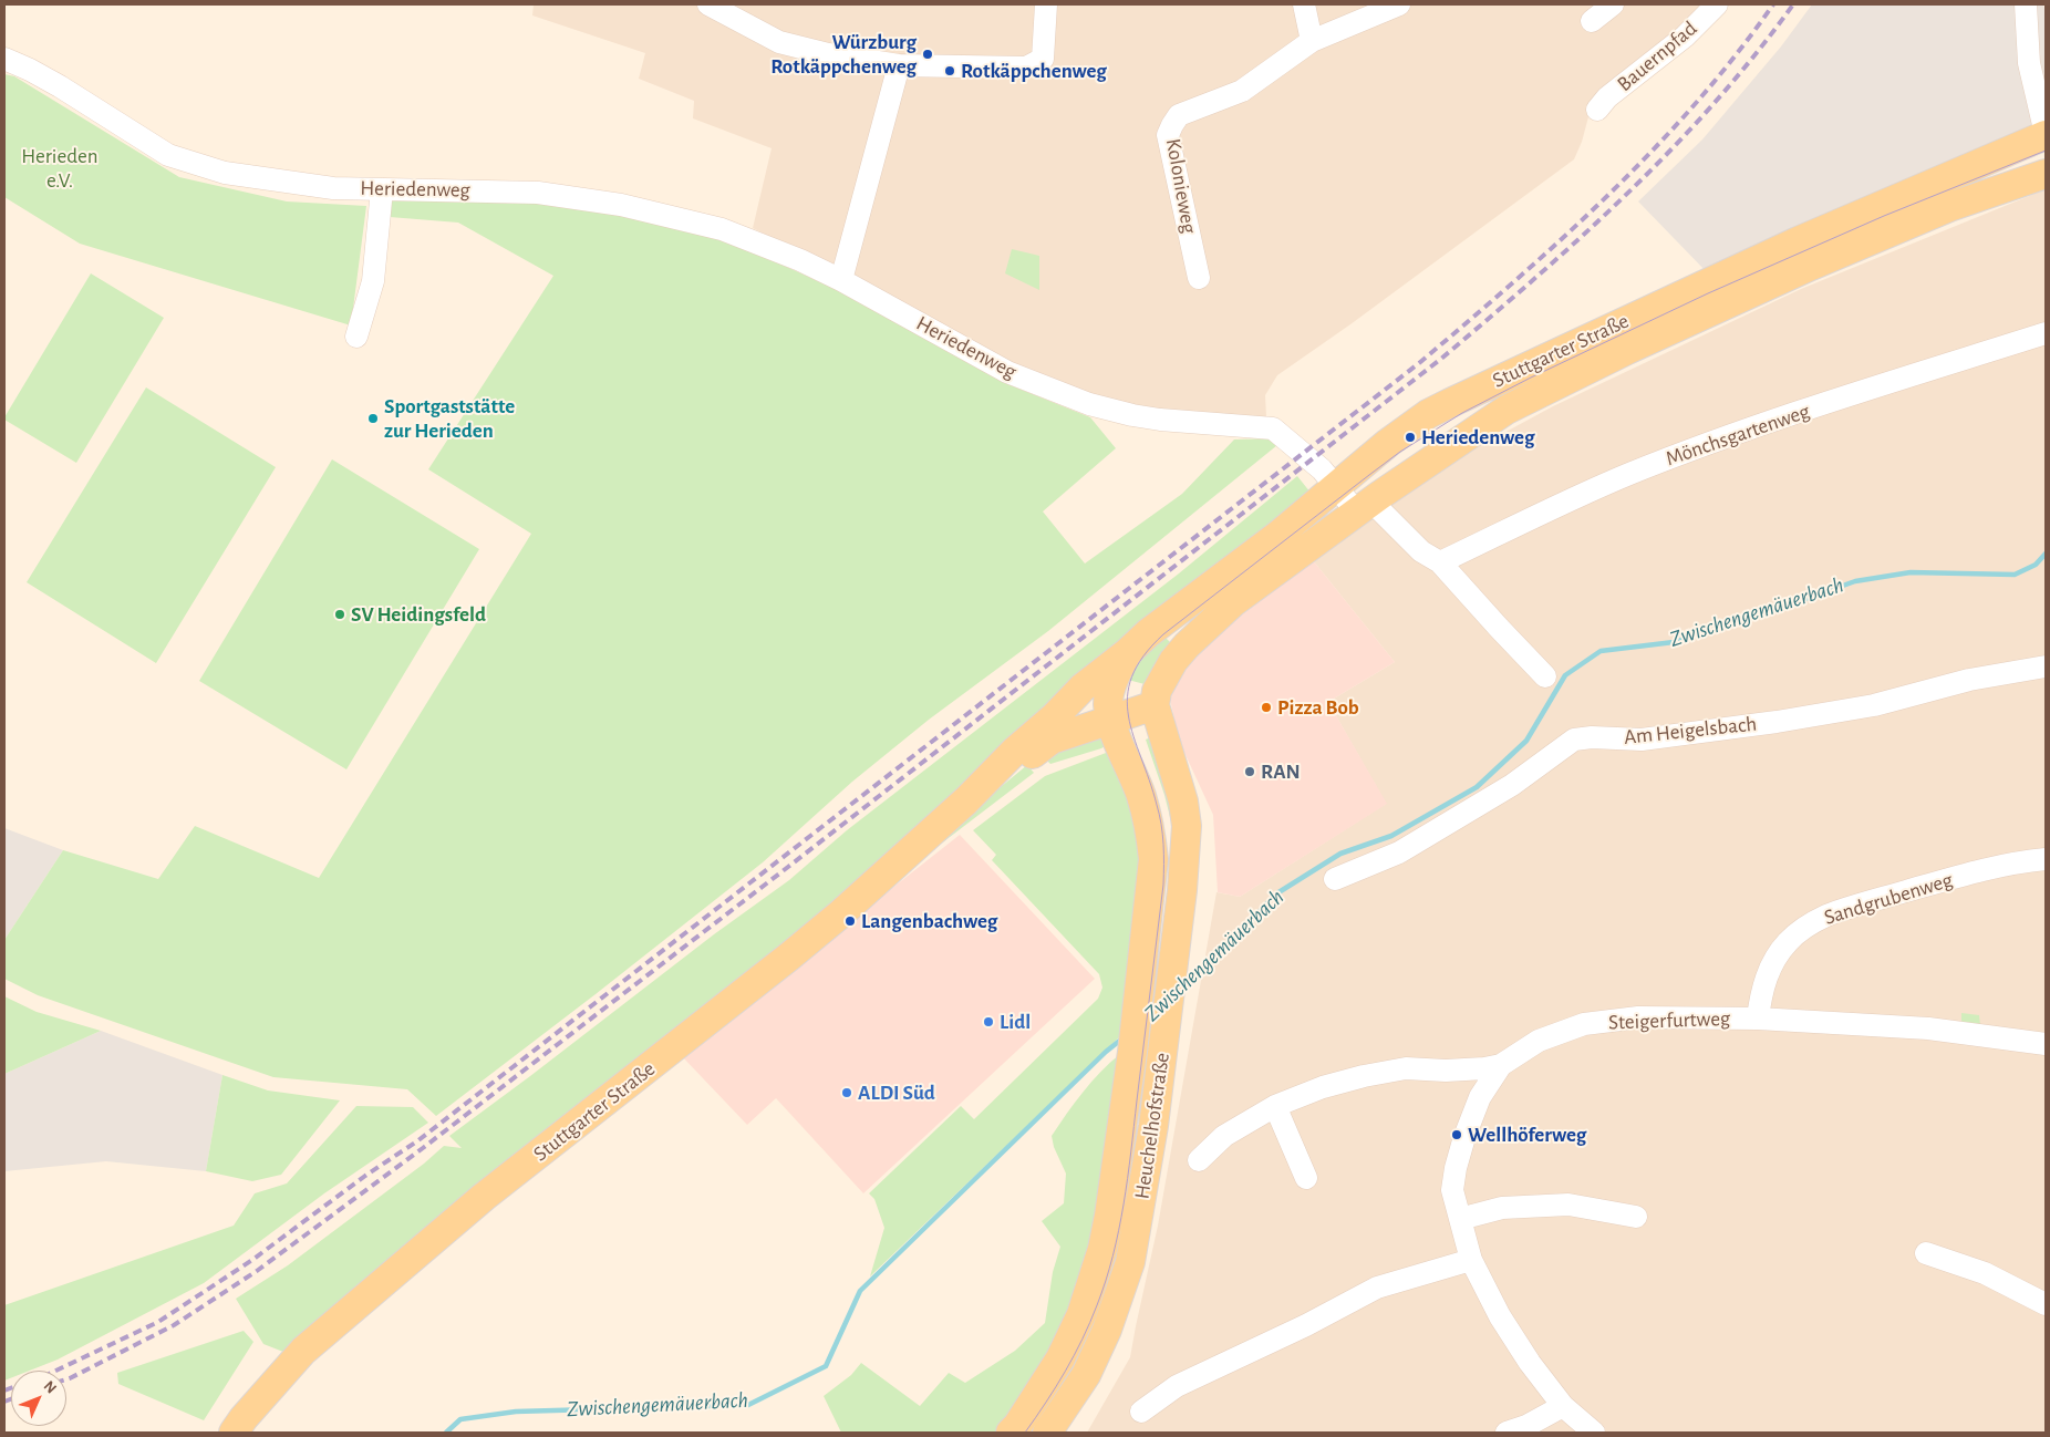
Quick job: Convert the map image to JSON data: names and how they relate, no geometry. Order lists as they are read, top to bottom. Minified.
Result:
{"streets":{"main road":["Stuttgarter Straße","Heuchelhofstraße"],"street":["Bauernpfad","Kolonieweg","Heriedenweg","Mönchsgartenweg","Am Heigelsbach","Sandgrubenweg","Steigerfurtweg"]},"crossings":[["Heriedenweg","Stuttgarter Straße"],["Stuttgarter Straße","Heuchelhofstraße"],["Sandgrubenweg","Steigerfurtweg"]],"water":["Zwischengemäuerbach"],"parks":["Herieden e.V."],"places":["Würzburg Rotkäppchenweg","Rotkäppchenweg","Sportgaststätte zur Herieden","Heriedenweg","SV Heidingsfeld","Pizza Bob","RAN","Langenbachweg","Lidl","ALDI Süd","Wellhöferweg"],"north":"top right"}
